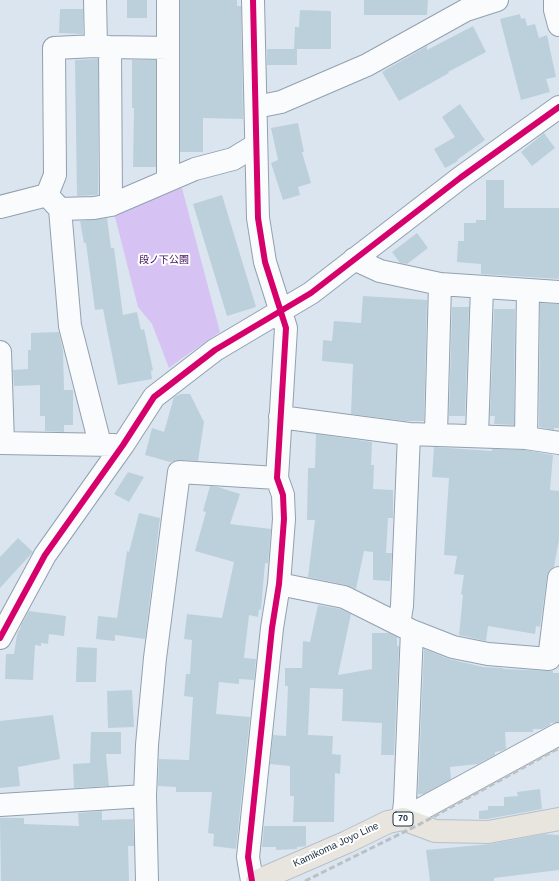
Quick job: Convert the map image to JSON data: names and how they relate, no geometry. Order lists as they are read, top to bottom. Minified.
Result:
{"streets":{"main road":["70","Kamikoma Joyo Line"]},"crossings":[["70","Kamikoma Joyo Line"]],"parks":["段ノ下公園"]}
